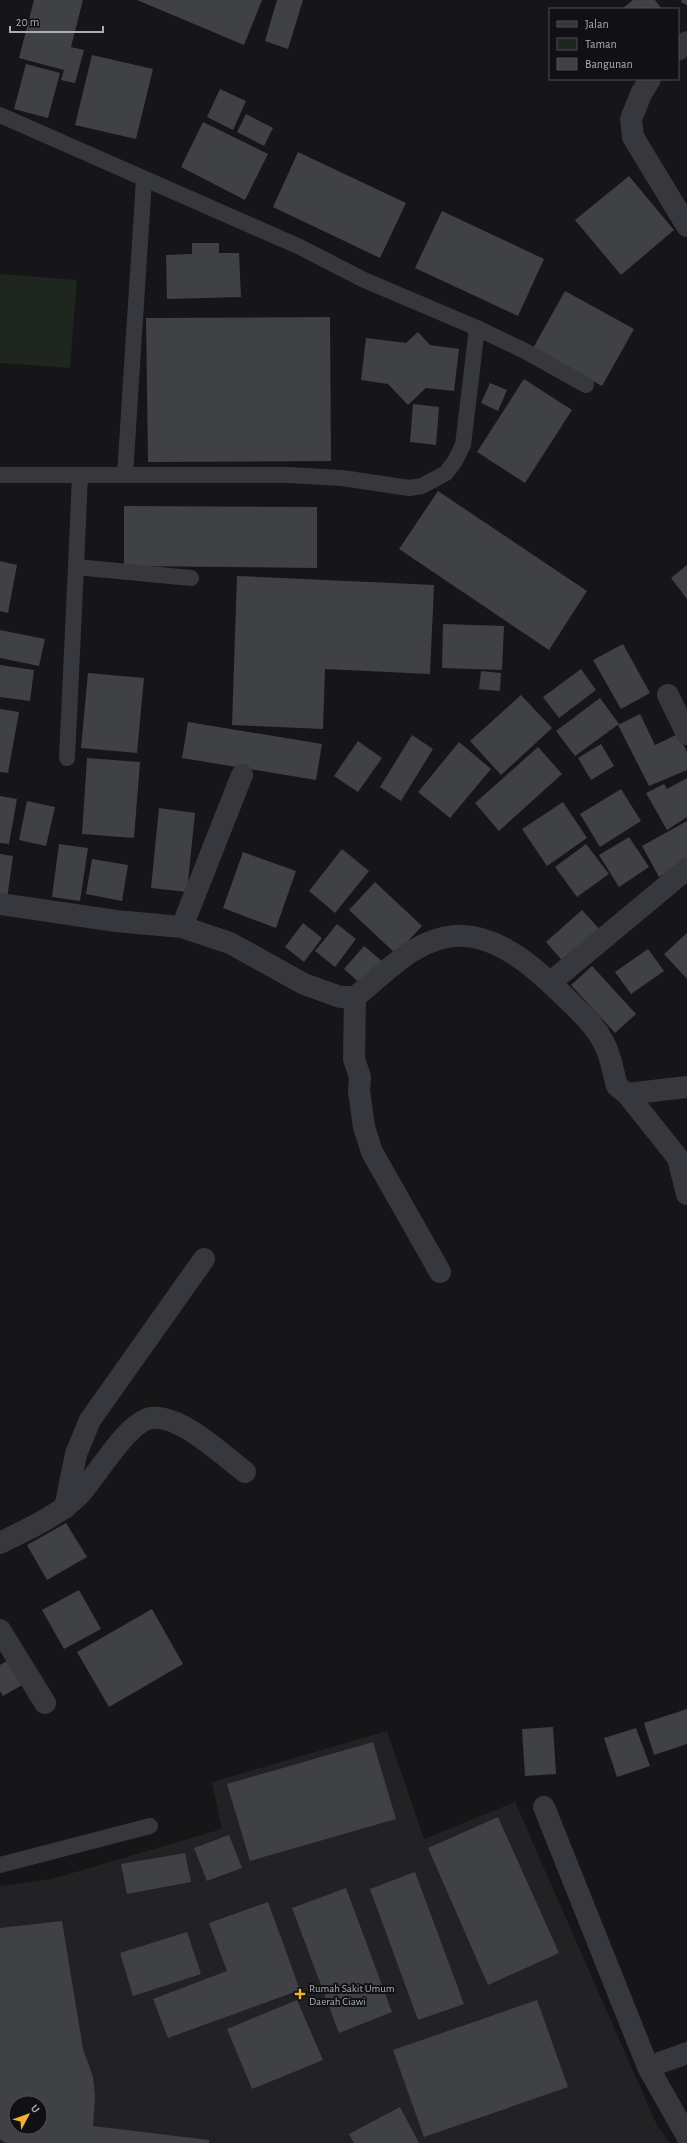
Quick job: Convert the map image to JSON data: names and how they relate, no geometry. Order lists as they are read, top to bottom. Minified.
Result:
{"places":{"health":["Rumah Sakit Umum Daerah Ciawi"]},"legend":["Jalan","Taman","Bangunan"],"scale_bar":"20 m","north":"top right"}
